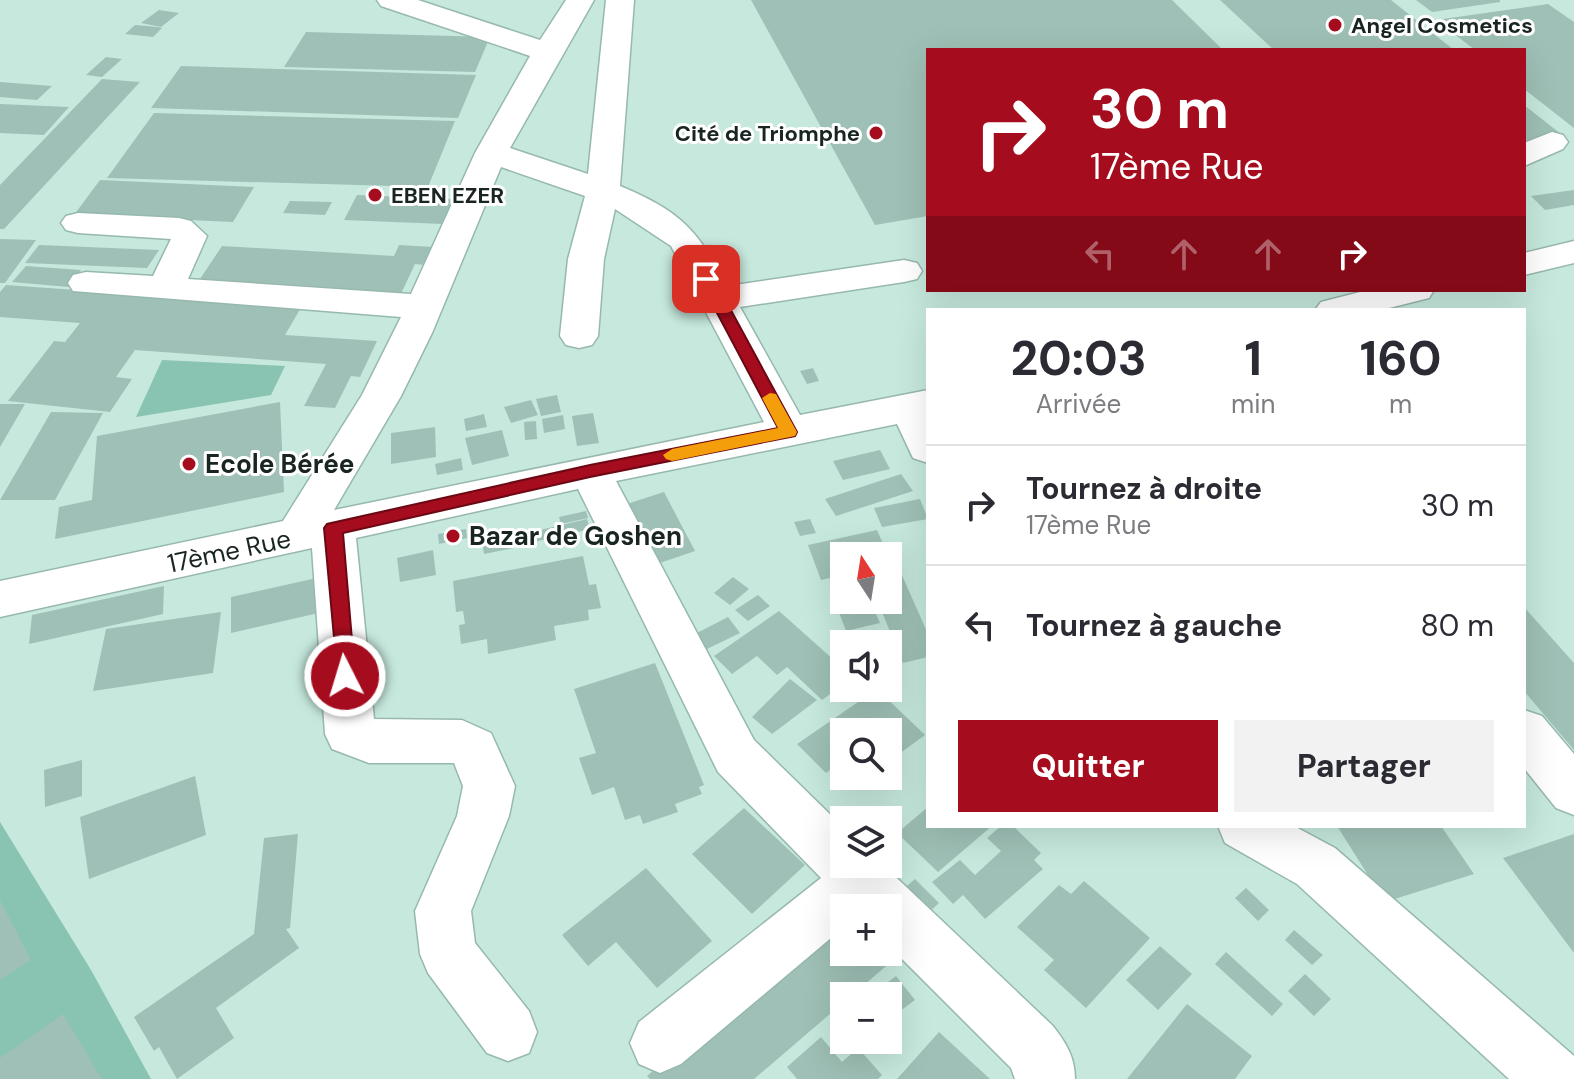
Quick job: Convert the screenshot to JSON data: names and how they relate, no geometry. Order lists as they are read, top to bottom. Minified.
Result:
{"streets":{"street":["17ème Rue"]},"places":["Angel Cosmetics","Cité de Triomphe","EBEN EZER","Ecole Bérée","Bazar de Goshen"],"north":"top","page":{"turn":["30 m","17ème Rue"],"eta":["20:03","Arrivée","1","min","160","m"],"list":[{"name":"Tournez à droite","note":"17ème Rue","value":"30 m"},{"name":"Tournez à gauche","value":"80 m"}],"map_buttons":["+","−"],"buttons":["Quitter","Partager"]}}
